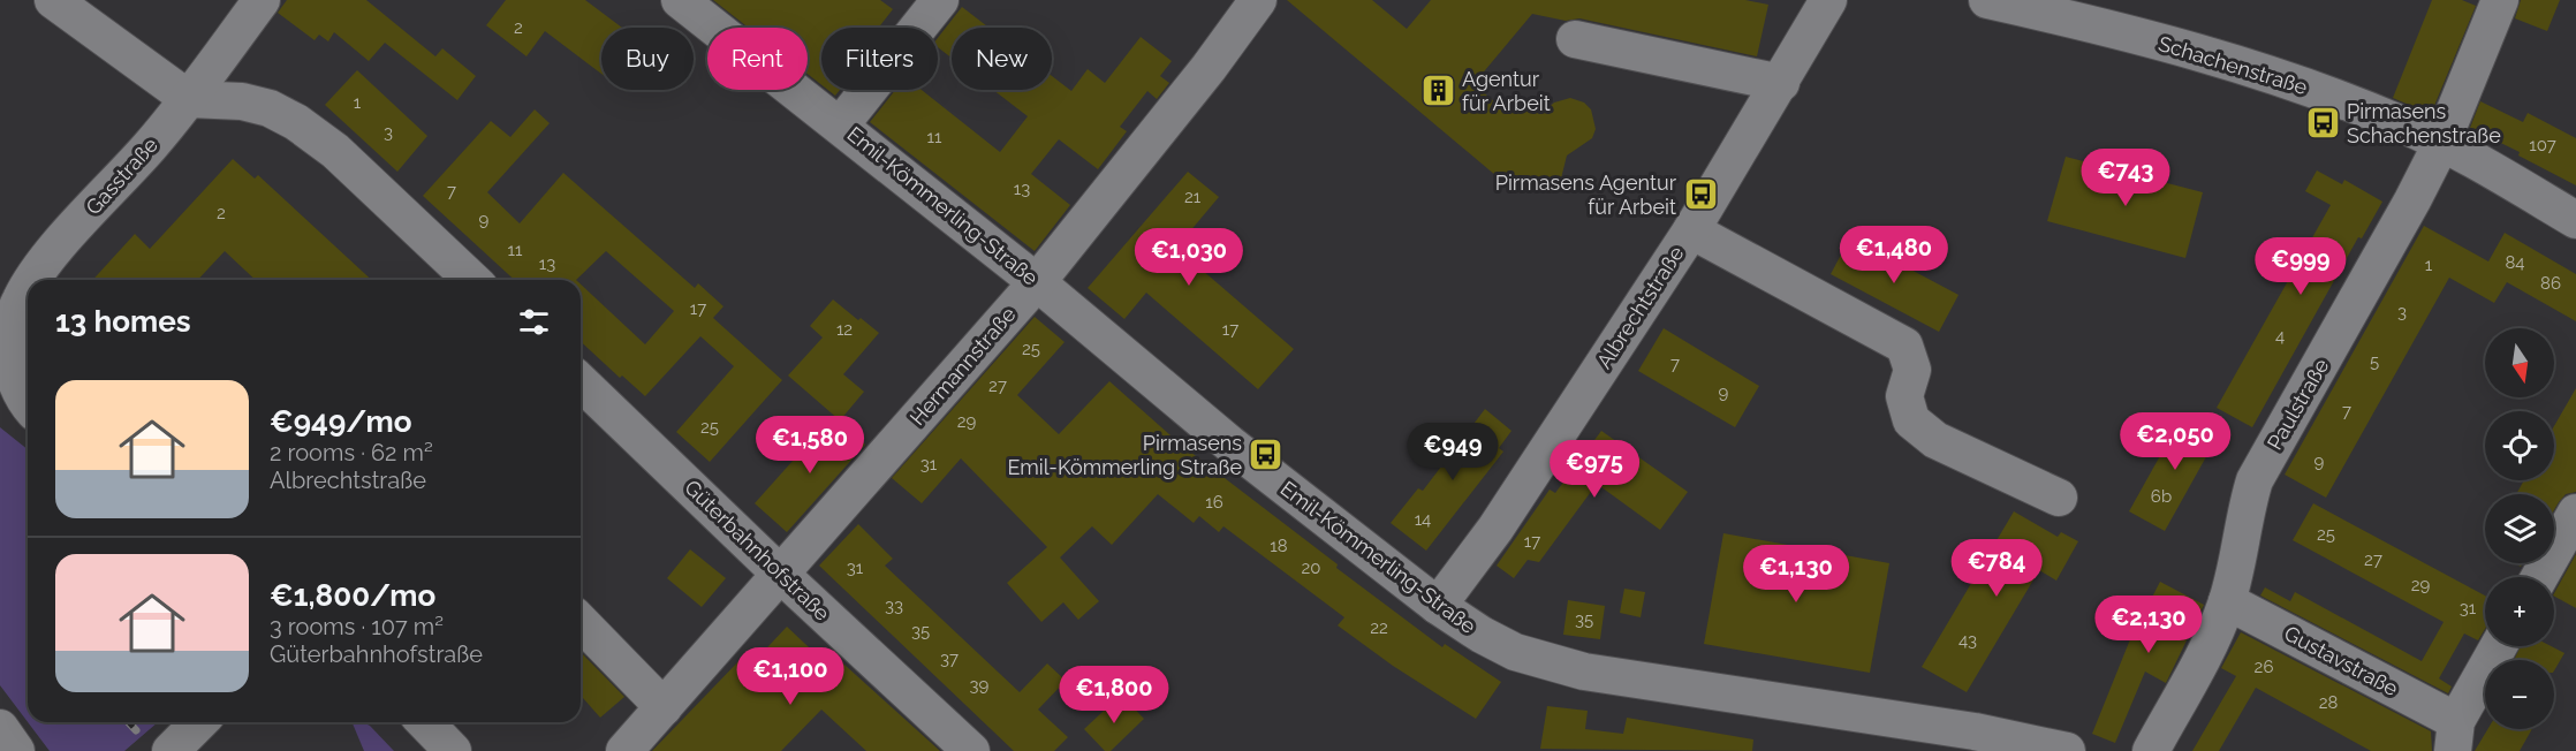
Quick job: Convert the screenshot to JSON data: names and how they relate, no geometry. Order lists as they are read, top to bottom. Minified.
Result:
{"streets":{"street":["Schachenstraße","Gasstraße","Emil-Kömmerling-Straße","Albrechtstraße","Hermannstraße","Paulstraße","Güterbahnhofstraße","Gustavstraße"]},"crossings":[["Schachenstraße","Paulstraße"],["Emil-Kömmerling-Straße","Albrechtstraße"],["Emil-Kömmerling-Straße","Hermannstraße"],["Hermannstraße","Güterbahnhofstraße"],["Paulstraße","Gustavstraße"]],"places":{"building":["Agentur für Arbeit"],"bus stop":["Pirmasens Schachenstraße","Pirmasens Agentur für Arbeit","Pirmasens Emil-Kömmerling Straße"]},"house_numbers":["2","1","3","11","107","13","7","21","2","9","11","84","13","1","86","17","3","12","17","4","25","5","7","27","9","7","29","25","9","31","6b","16","14","25","17","18","27","31","20","29","33","31","35","22","35","43","37","26","39","28"],"north":"bottom","page":{"chip":["Buy","Rent","Filters","New"],"price":["€743","€1,480","€1,030","€999","€2,050","€1,580","€949","€975","€784","€1,130","€2,130","€1,100","€1,800"],"heading":"13 homes","map_buttons":["+","−"],"list":[{"name":"€949/mo","note":"2 rooms · 62 m² · Albrechtstraße"},{"name":"€1,800/mo","note":"3 rooms · 107 m² · Güterbahnhofstraße"}]}}
